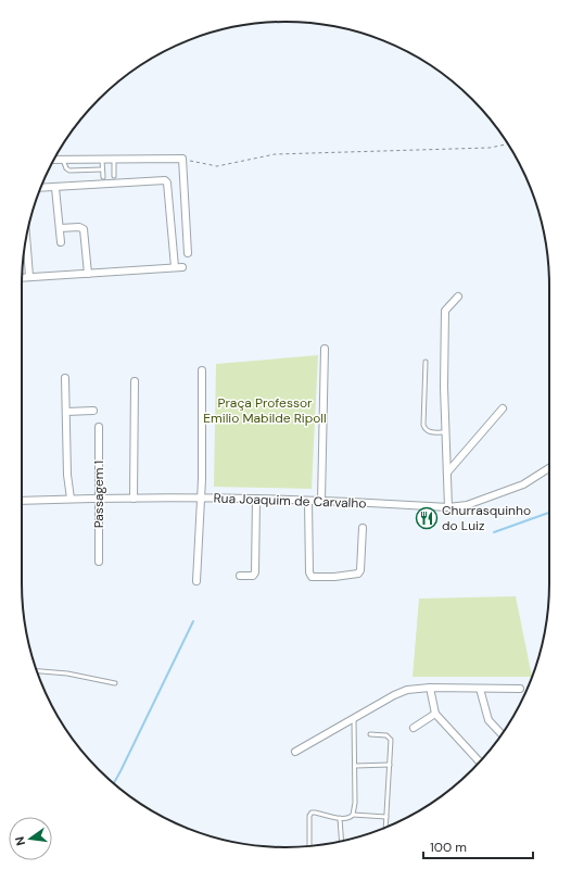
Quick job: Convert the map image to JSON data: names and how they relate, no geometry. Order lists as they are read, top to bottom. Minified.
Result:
{"streets":{"street":["Passagem 1","Rua Joaquim de Carvalho"]},"crossings":[["Passagem 1","Rua Joaquim de Carvalho"]],"parks":["Praça Professor Emilio Mabilde Ripoll"],"places":{"restaurant":["Churrasquinho do Luiz"]},"scale_bar":"100 m","north":"left"}
